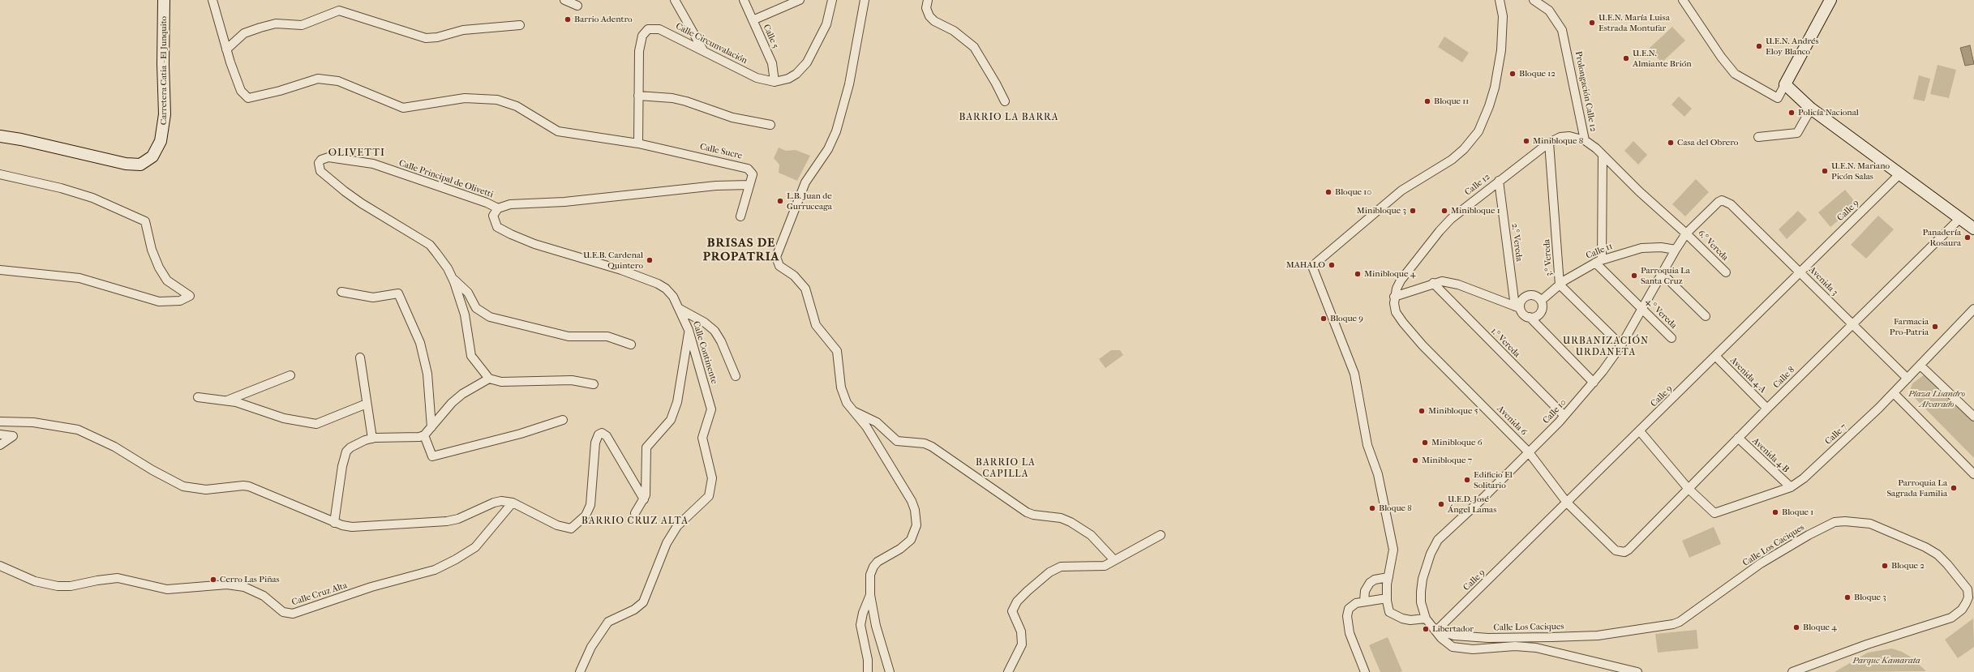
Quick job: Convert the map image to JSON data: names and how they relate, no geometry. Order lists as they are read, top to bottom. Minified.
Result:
{"streets":{"main road":["Carretera Catia - El Junquito"],"street":["Calle 5","Calle Circunvalación","Prolongación Calle 12","Calle Sucre","Calle Principal de Olivetti","Calle 12","Calle 9","2.° Vereda","6.° Vereda","Calle 11","3.° Vereda","Avenida 3","4.° Vereda","1.° Vereda","Calle Continente","Avenida 4-A","Calle 8","Calle 10","Avenida 6","Calle 7","Avenida 4-B","Calle Los Caciques","Calle Cruz Alta"]},"crossings":[["Calle 5","Calle Circunvalación"],["Calle Circunvalación","Calle Sucre"],["Prolongación Calle 12","Calle 12"],["Prolongación Calle 12","6.° Vereda"],["Prolongación Calle 12","Calle 10"],["Calle Principal de Olivetti","Calle Continente"],["Calle 12","2.° Vereda"],["Calle 12","3.° Vereda"],["Calle 12","Avenida 6"],["Calle 9","Avenida 3"],["Calle 9","Avenida 4-A"],["Calle 9","Calle 10"],["Calle 9","Avenida 6"],["Calle 9","Calle Los Caciques"],["2.° Vereda","Calle 11"],["6.° Vereda","Calle 10"],["Calle 11","3.° Vereda"],["Calle 11","4.° Vereda"],["Calle 11","Calle 10"],["3.° Vereda","Calle 10"],["Avenida 3","Calle 8"],["Avenida 3","Calle 10"],["Avenida 3","Calle 7"],["4.° Vereda","Calle 10"],["1.° Vereda","Calle 10"],["Avenida 4-A","Calle 8"],["Calle 8","Avenida 6"],["Calle 8","Calle 7"],["Calle 8","Avenida 4-B"],["Calle 10","Avenida 6"],["Calle 10","Calle Los Caciques"],["Calle 7","Avenida 4-B"]],"districts":["BARRIO LA BARRA","OLIVETTI","BRISAS DE PROPATRIA","URBANIZACIÓN URDANETA","BARRIO LA CAPILLA","BARRIO CRUZ ALTA"],"parks":["Plaza Lisandro Alvarado","Parque Kamarata"],"places":["Barrio Adentro","U.E.N. María Luisa Estrada Montufar","U.E.N. Andrés Eloy Blanco","U.E.N. Almiante Brión","Bloque 12","Bloque 11","Policía Nacional","Minibloque 8","Casa del Obrero","U.E.N. Mariano Picón Salas","Bloque 10","L.B. Juan de Gurruceaga","Minibloque 3","Minibloque 1","Panadería Rosaura","U.E.B. Cardenal Quintero","MAHALO","Minibloque 4","Parroquia La Santa Cruz","Bloque 9","Farmacia Pro-Patria","Minibloque 5","Minibloque 6","Minibloque 7","Edificio El Solitario","Parroquia La Sagrada Familia","U.E.D. José Ángel Lamas","Bloque 8","Bloque 1","Bloque 2","Cerro Las Piñas","Bloque 3","Bloque 4","Libertador"]}
